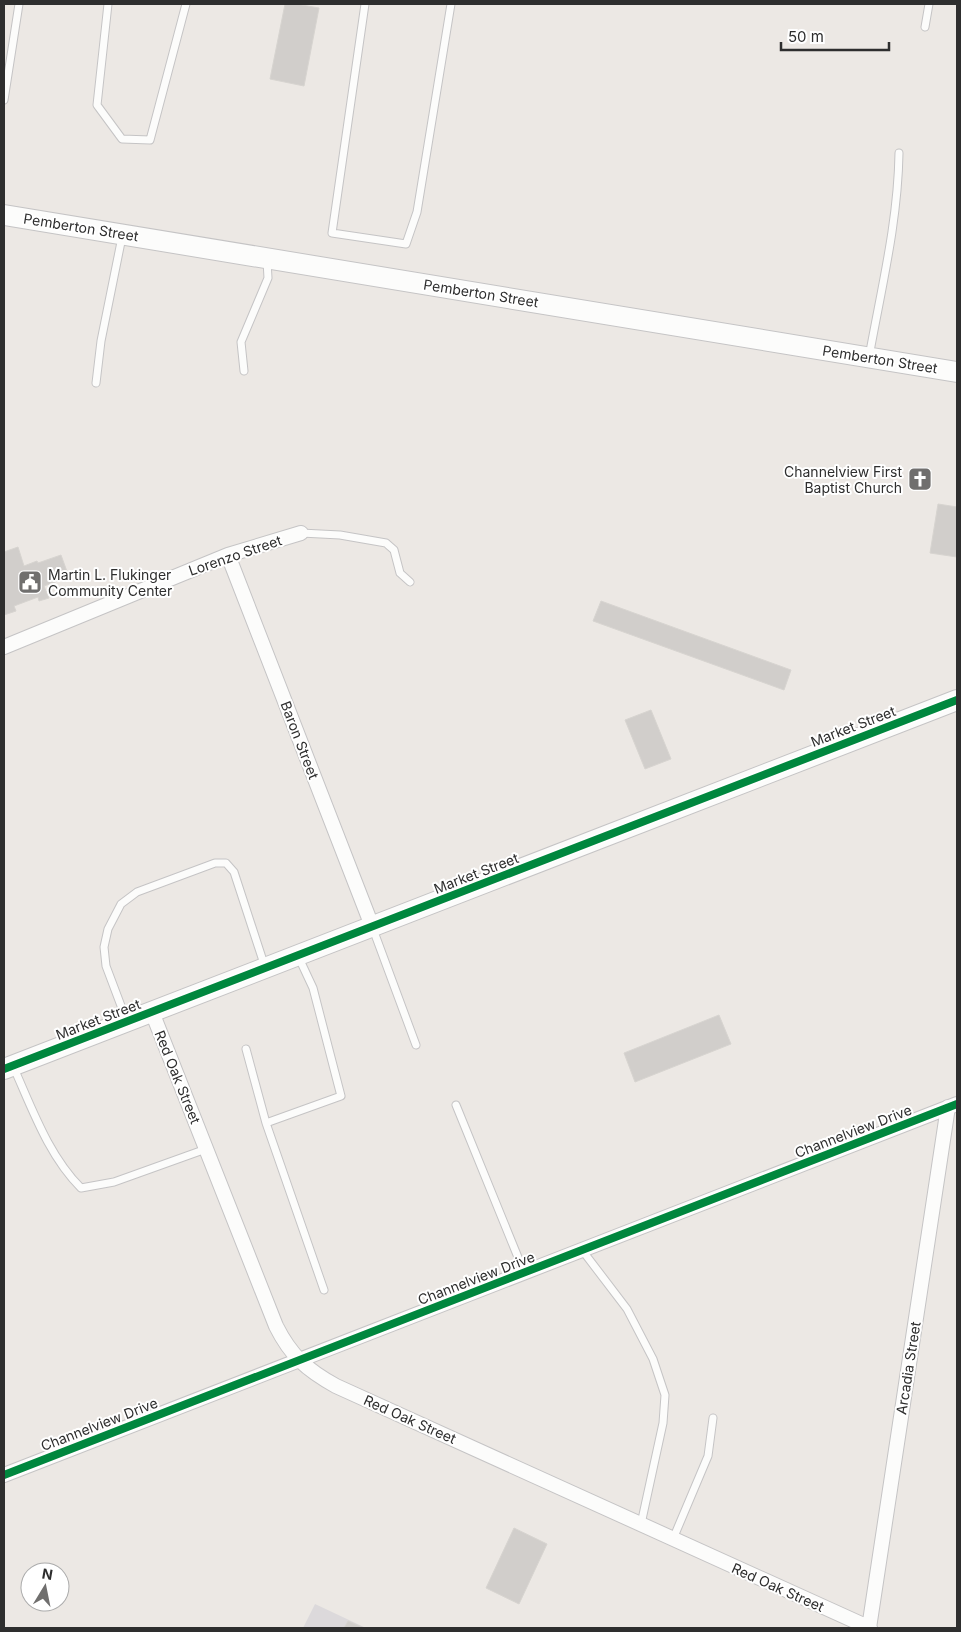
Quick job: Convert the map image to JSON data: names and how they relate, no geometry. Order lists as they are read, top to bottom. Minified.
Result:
{"streets":{"street":["Pemberton Street","Lorenzo Street","Market Street","Baron Street","Red Oak Street","Channelview Drive","Arcadia Street"]},"crossings":[["Lorenzo Street","Baron Street"],["Market Street","Baron Street"],["Market Street","Red Oak Street"],["Red Oak Street","Channelview Drive"],["Red Oak Street","Arcadia Street"],["Channelview Drive","Arcadia Street"]],"places":{"church":["Channelview First Baptist Church"],"public building":["Martin L. Flukinger Community Center"]},"scale_bar":"50 m","north":"top"}
